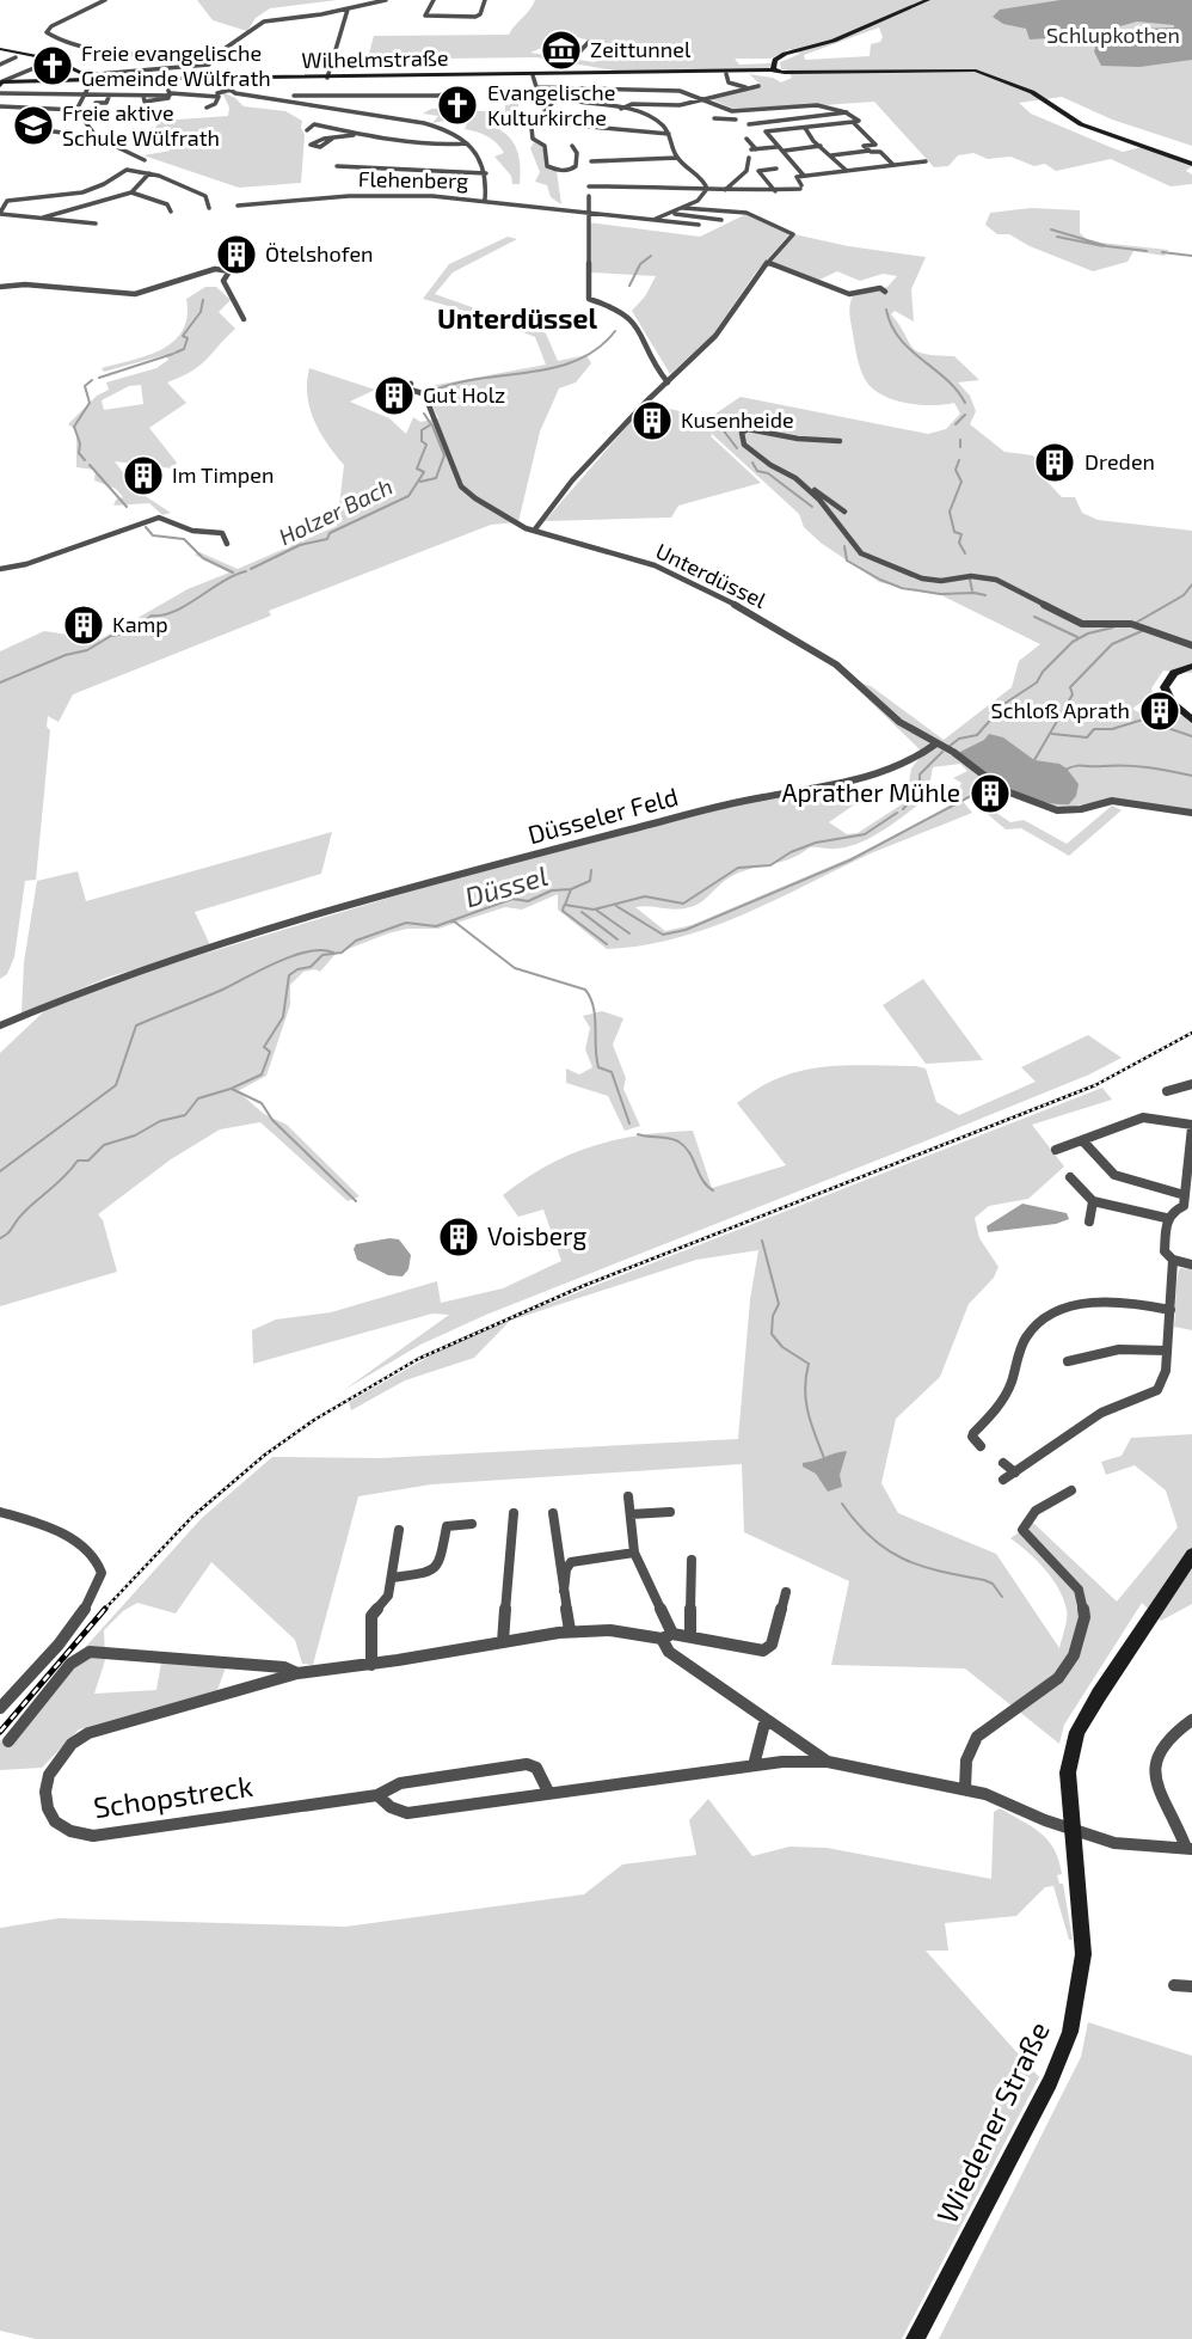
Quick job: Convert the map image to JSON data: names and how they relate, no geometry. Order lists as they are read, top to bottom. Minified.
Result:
{"streets":{"main road":["Wilhelmstraße","Wiedener Straße"],"street":["Flehenberg","Unterdüssel","Düsseler Feld","Schopstreck"]},"crossings":[["Unterdüssel","Düsseler Feld"]],"districts":["Unterdüssel"],"water":["Holzer Bach","Düssel"],"parks":["Schlupkothen"],"places":{"museum":["Zeittunnel"],"church":["Freie evangelische Gemeinde Wülfrath","Evangelische Kulturkirche"],"school or university":["Freie aktive Schule Wülfrath"],"building":["Ötelshofen","Gut Holz","Kusenheide","Dreden","Im Timpen","Kamp","Schloß Aprath","Aprather Mühle","Voisberg"]}}
